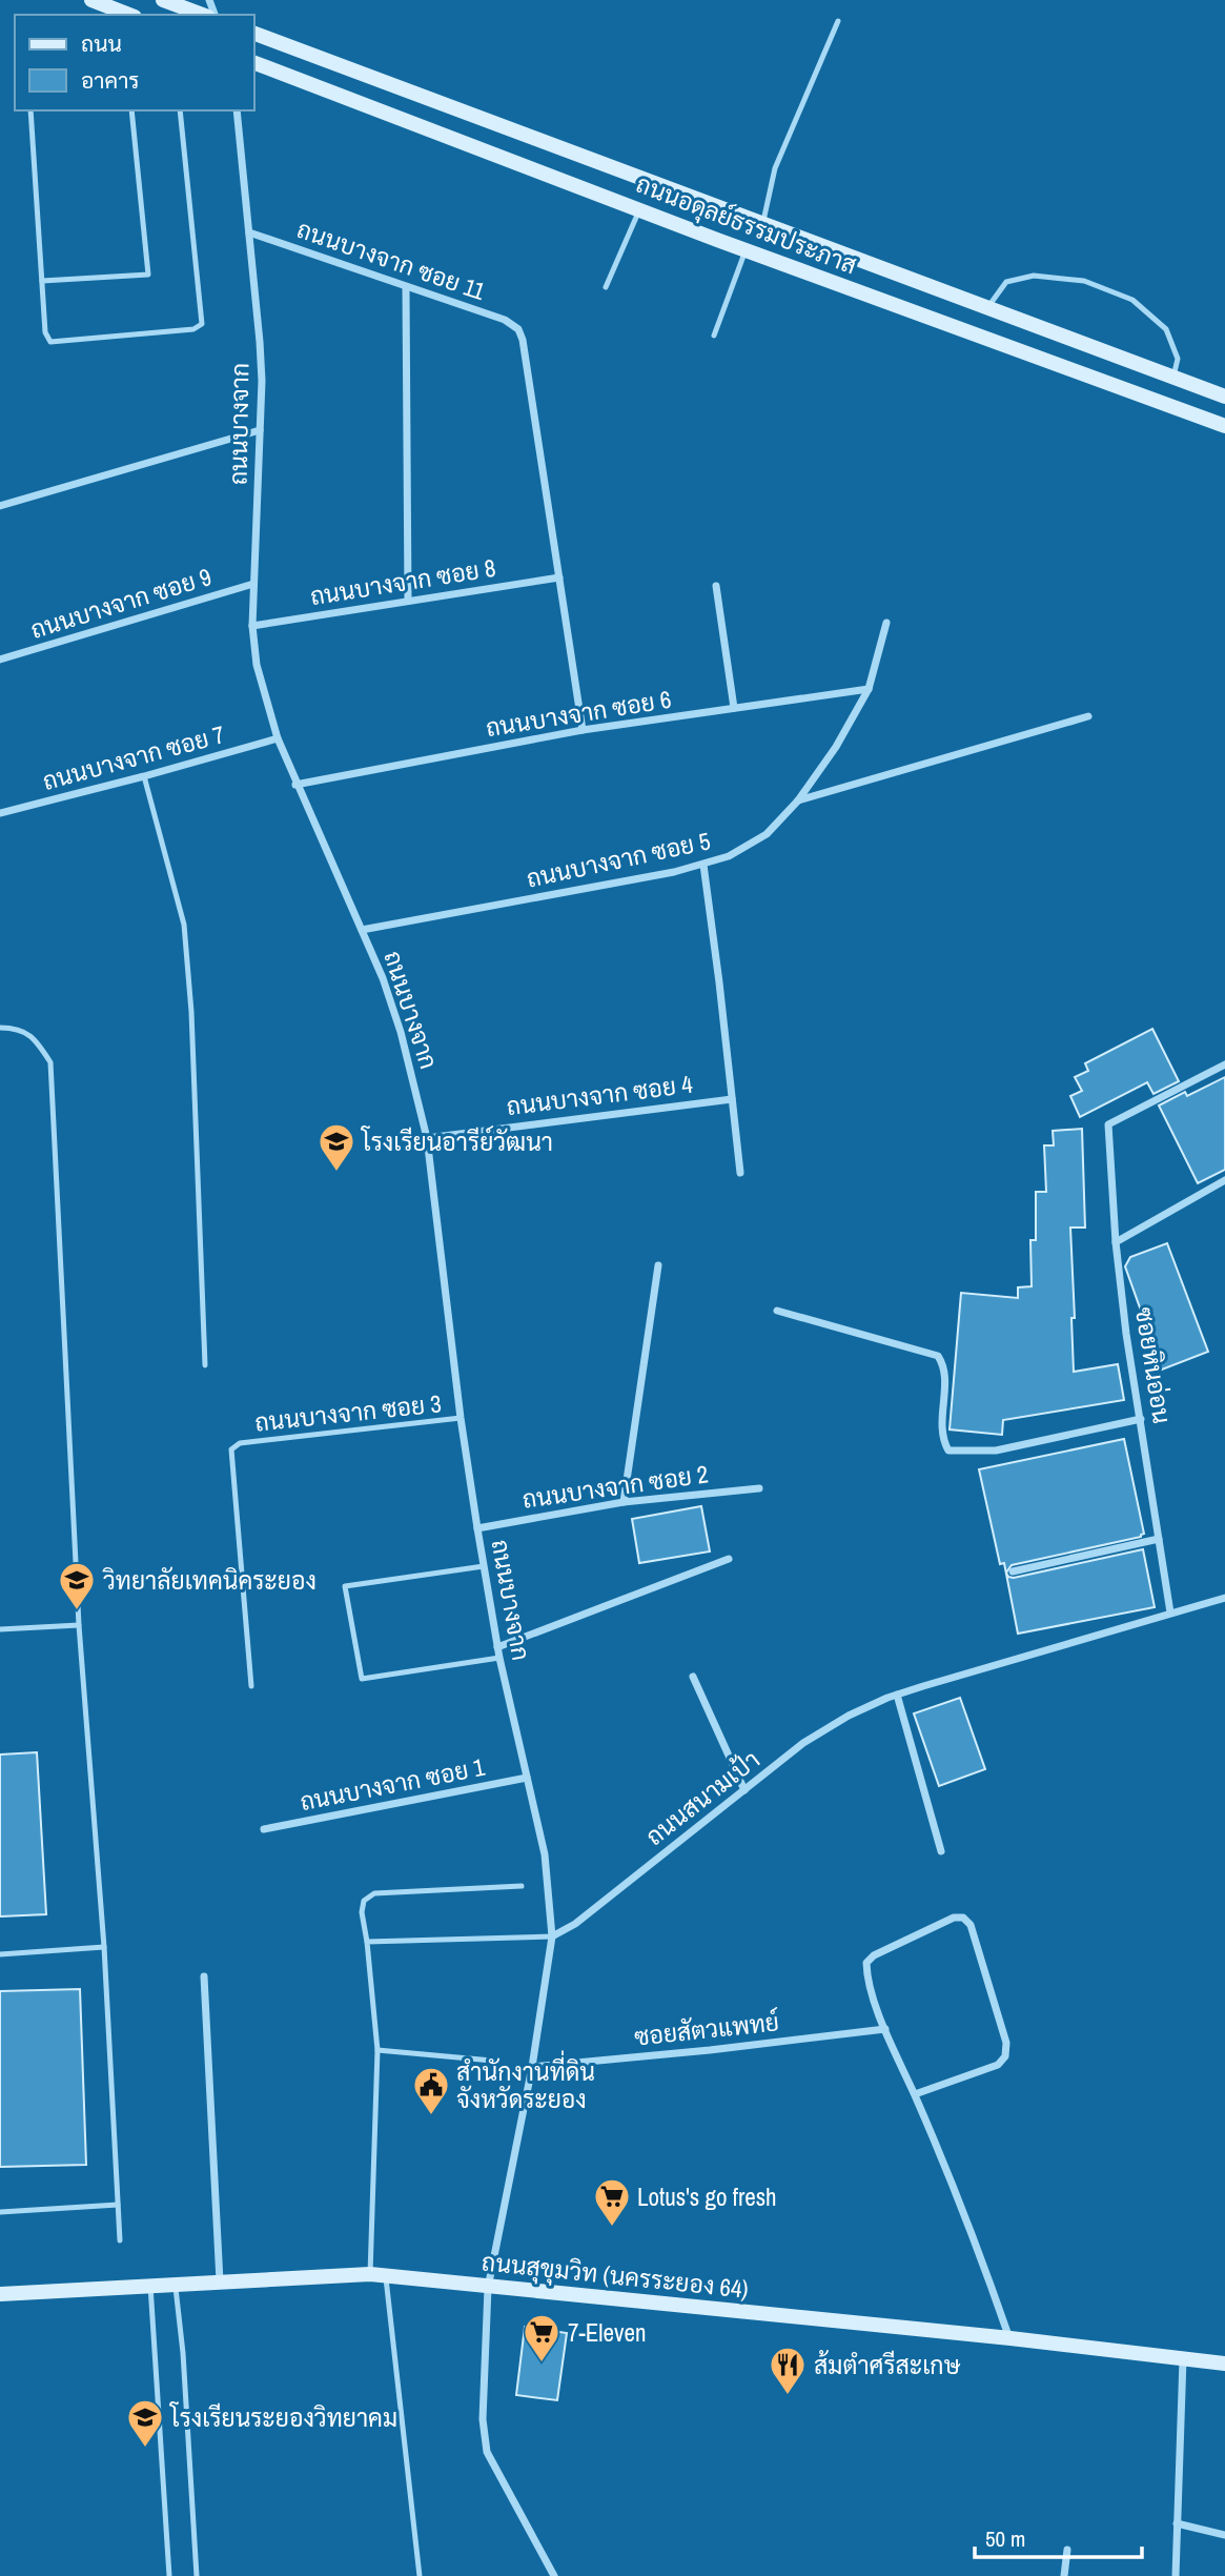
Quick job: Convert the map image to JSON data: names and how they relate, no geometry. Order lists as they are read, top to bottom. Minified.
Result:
{"streets":{"street":["ถนนอดุลย์ธรรมประภาส","ถนนบางจาก ซอย 11","ถนนบางจาก","ถนนบางจาก ซอย 8","ถนนบางจาก ซอย 9","ถนนบางจาก ซอย 6","ถนนบางจาก ซอย 7","ถนนบางจาก ซอย 5","ถนนบางจาก ซอย 4","ซอยหินอ่อน","ถนนบางจาก ซอย 2","ถนนบางจาก ซอย 1","ถนนสนามเป้า","ซอยสัตวแพทย์","ถนนสุขุมวิท (นครระยอง 64)"],"lane":["ถนนบางจาก ซอย 3"]},"crossings":[["ถนนบางจาก ซอย 11","ถนนบางจาก"],["ถนนบางจาก ซอย 11","ถนนบางจาก ซอย 8"],["ถนนบางจาก","ถนนบางจาก ซอย 8"],["ถนนบางจาก","ถนนบางจาก ซอย 9"],["ถนนบางจาก","ถนนบางจาก ซอย 6"],["ถนนบางจาก","ถนนบางจาก ซอย 7"],["ถนนบางจาก","ถนนบางจาก ซอย 5"],["ถนนบางจาก","ถนนบางจาก ซอย 4"],["ถนนบางจาก","ถนนบางจาก ซอย 3"],["ถนนบางจาก","ถนนบางจาก ซอย 2"],["ถนนบางจาก","ถนนบางจาก ซอย 1"],["ถนนบางจาก","ถนนสนามเป้า"],["ถนนบางจาก ซอย 6","ถนนบางจาก ซอย 5"],["ซอยหินอ่อน","ถนนสนามเป้า"]],"places":{"school or university":["โรงเรียนอารีย์วัฒนา","วิทยาลัยเทคนิคระยอง","โรงเรียนระยองวิทยาคม"],"public building":["สำนักงานที่ดิน จังหวัดระยอง"],"supermarket":["Lotus's go fresh","7-Eleven"],"restaurant":["ส้มตำศรีสะเกษ"]},"legend":["ถนน","อาคาร"],"scale_bar":"50 m"}
